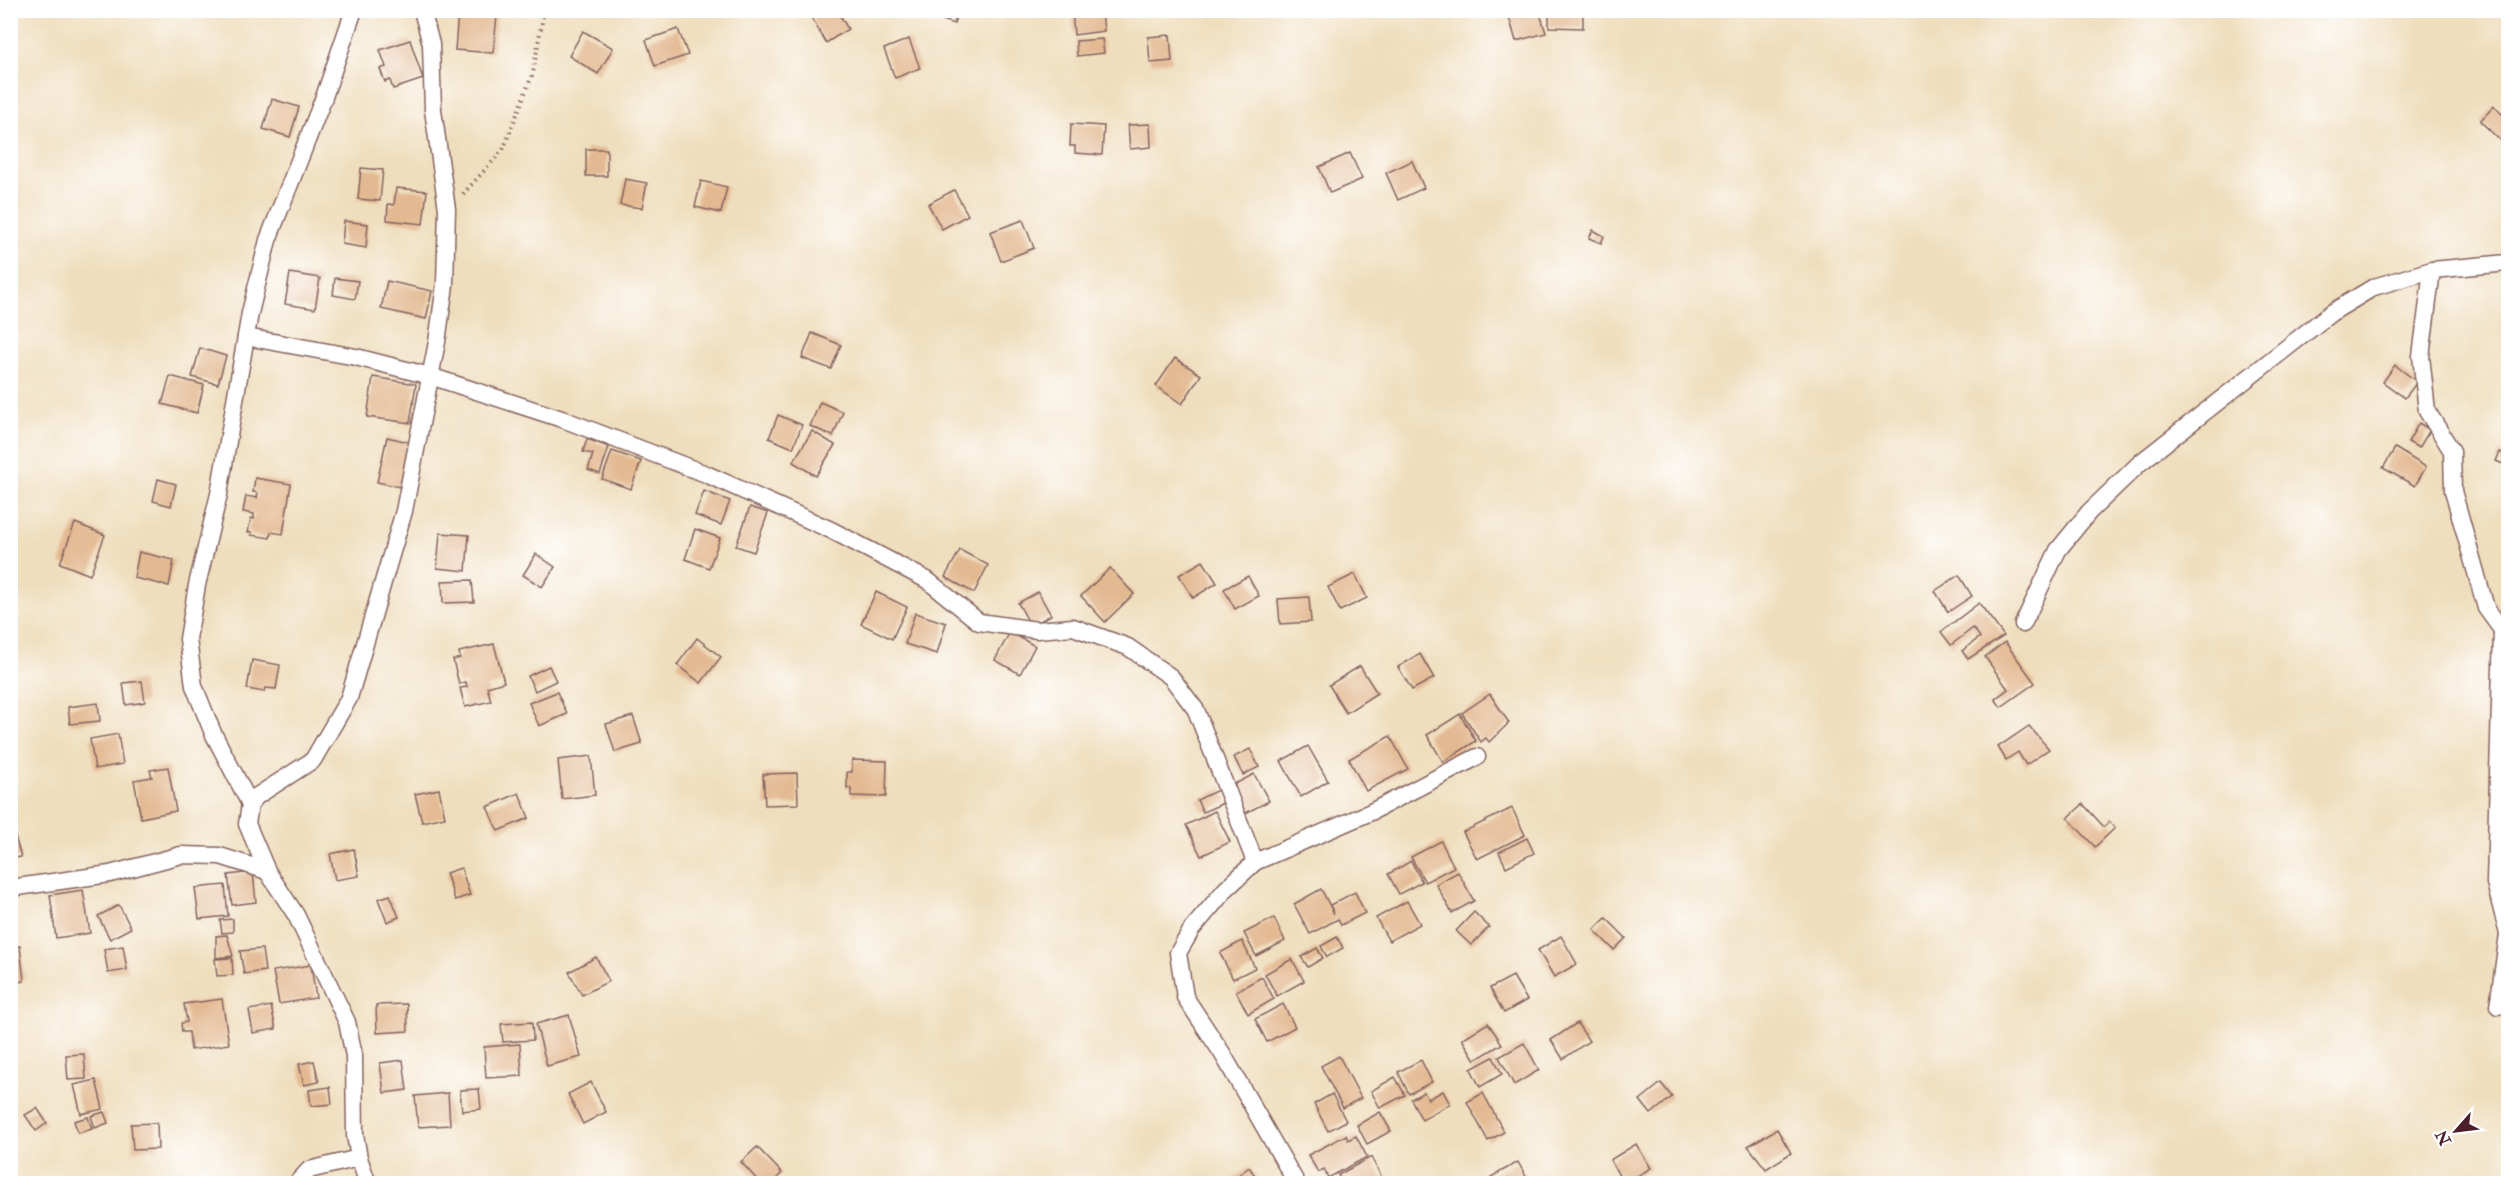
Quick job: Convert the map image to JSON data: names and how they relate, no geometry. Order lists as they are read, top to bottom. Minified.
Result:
{"north":"bottom left"}
